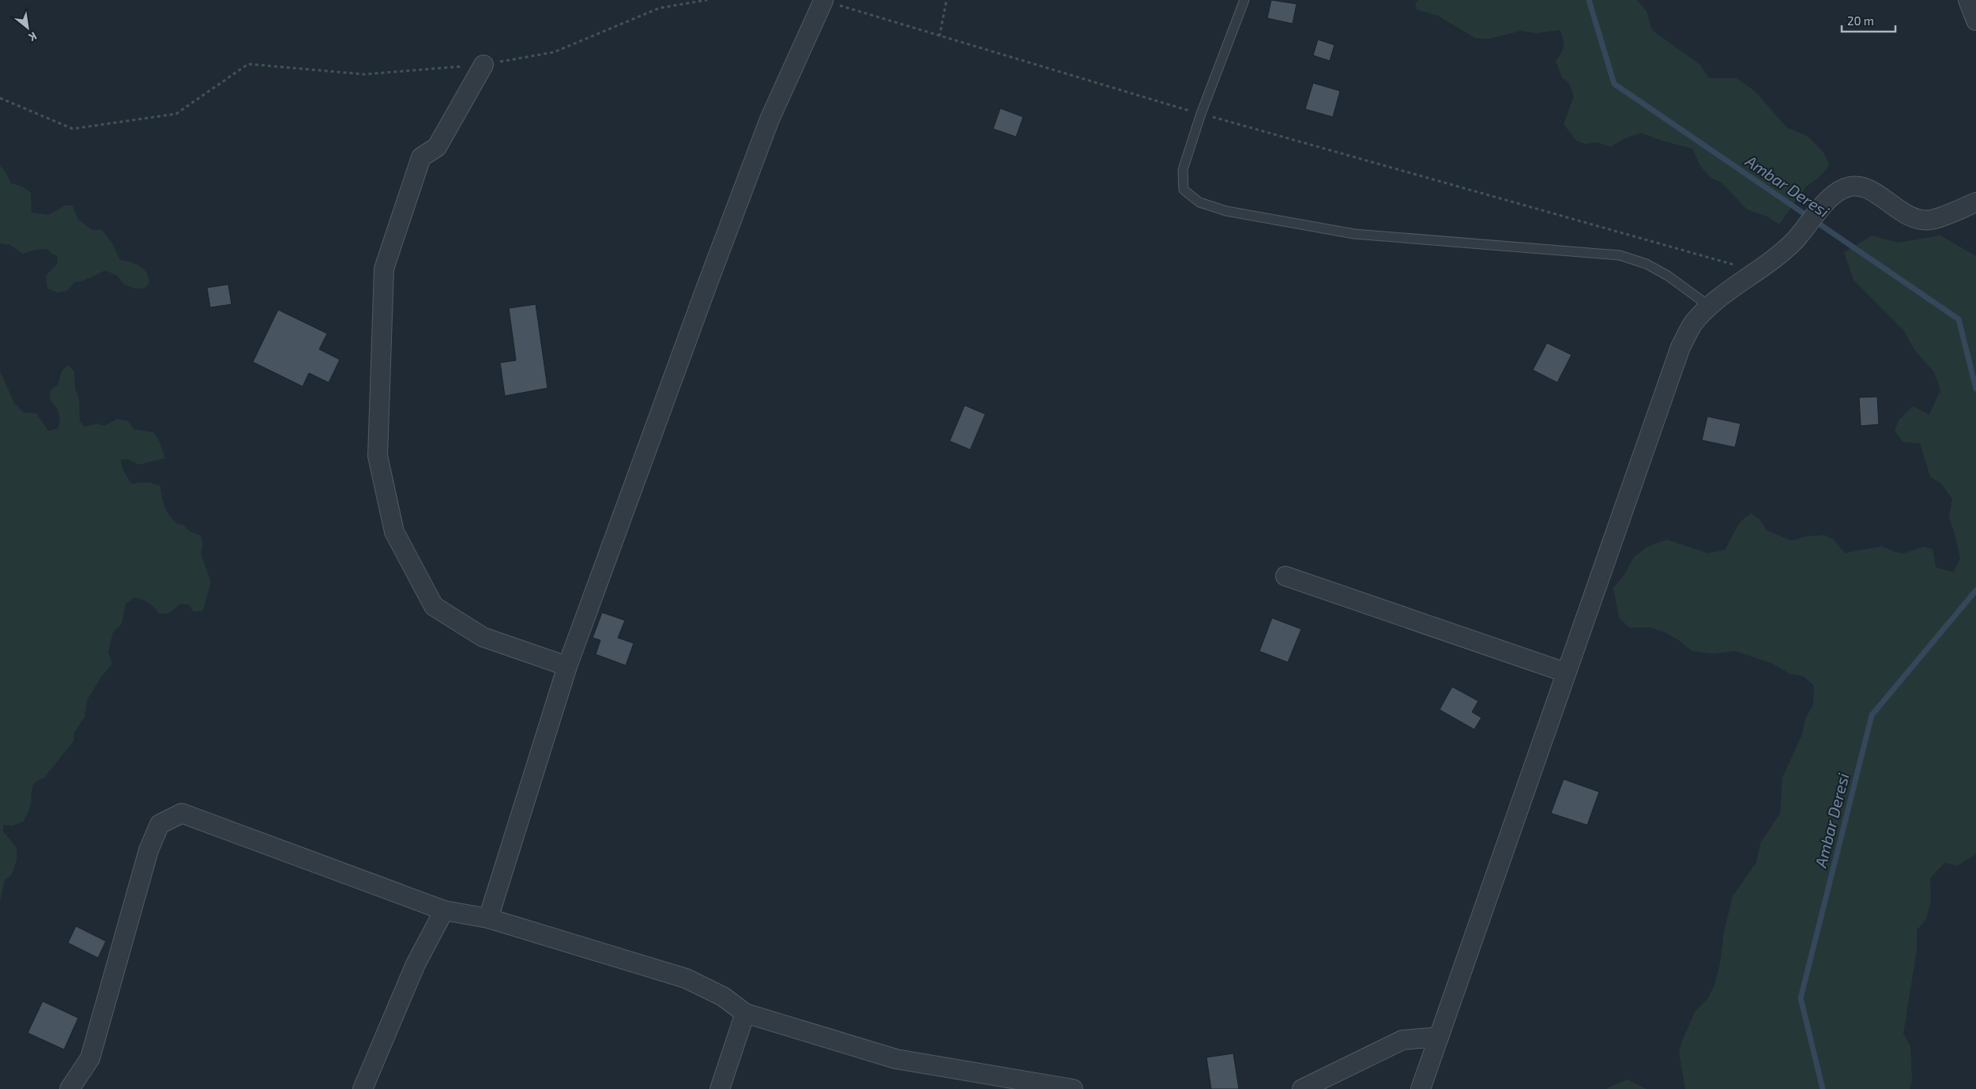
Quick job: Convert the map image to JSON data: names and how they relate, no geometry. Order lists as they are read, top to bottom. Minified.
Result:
{"water":["Ambar Deresi"],"scale_bar":"20 m","north":"bottom right"}
